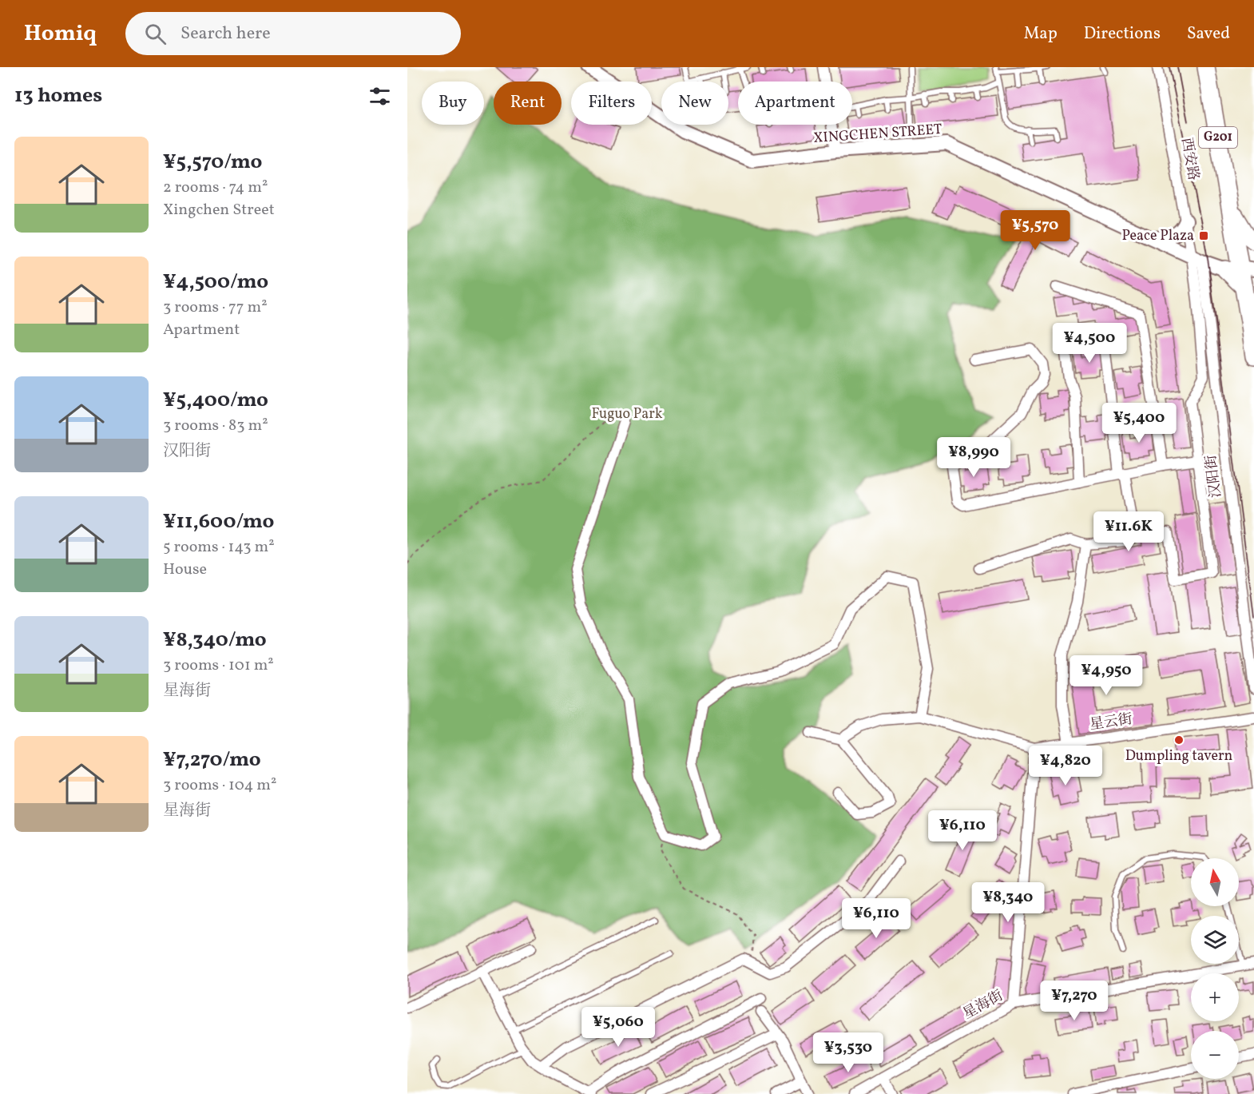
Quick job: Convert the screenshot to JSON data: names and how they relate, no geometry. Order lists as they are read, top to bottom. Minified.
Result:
{"streets":{"highway":["G201"],"street":["XINGCHEN STREET","西安路","汉阳街","星云街","星海街"]},"crossings":[["XINGCHEN STREET","G201"],["XINGCHEN STREET","西安路"],["XINGCHEN STREET","汉阳街"],["西安路","汉阳街"]],"parks":["Fuguo Park"],"places":{"transit":["Peace Plaza"],"other":["Dumpling tavern"]},"north":"top","page":{"header":"Homiq","search":"Search here","nav":["Map","Directions","Saved"],"heading":"13 homes","chip":["Buy","Rent","Filters","New","Apartment"],"list":[{"name":"¥5,570/mo","note":"2 rooms · 74 m² · Xingchen Street"},{"name":"¥4,500/mo","note":"3 rooms · 77 m² · Apartment"},{"name":"¥5,400/mo","note":"3 rooms · 83 m² · 汉阳街"},{"name":"¥11,600/mo","note":"5 rooms · 143 m² · House"},{"name":"¥8,340/mo","note":"3 rooms · 101 m² · 星海街"},{"name":"¥7,270/mo","note":"3 rooms · 104 m² · 星海街"}],"price":["¥5,570","¥4,500","¥5,400","¥8,990","¥11.6K","¥4,950","¥4,820","¥6,110","¥8,340","¥6,110","¥7,270","¥5,060","¥3,530"],"map_buttons":["+","−"]}}
